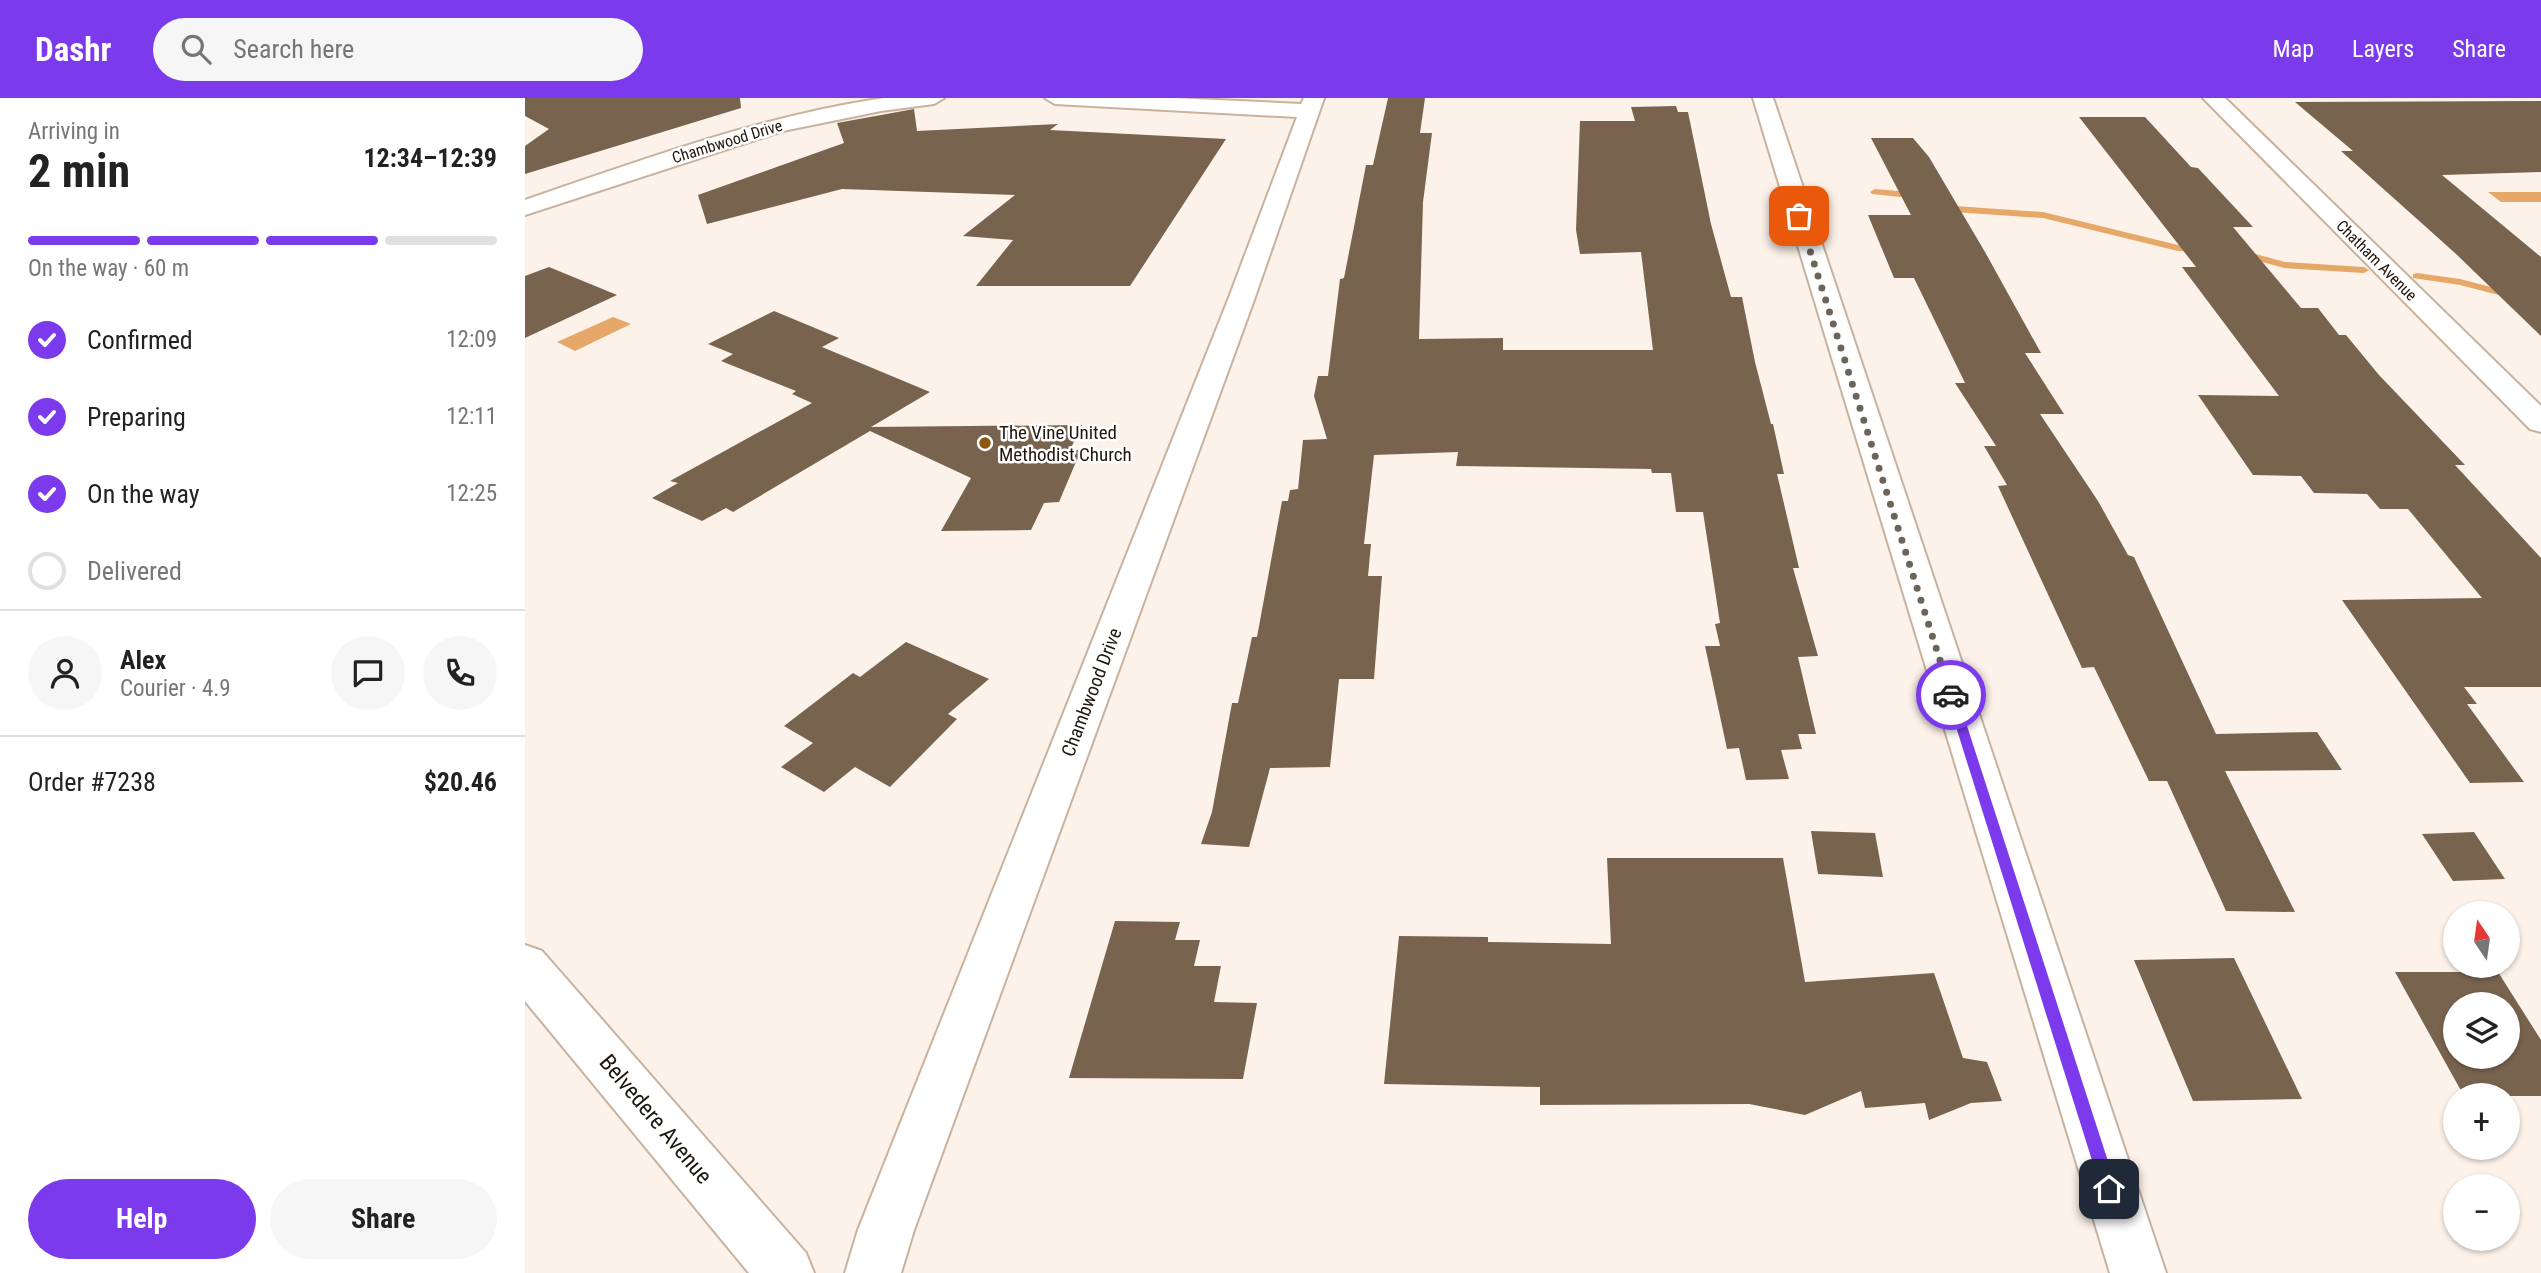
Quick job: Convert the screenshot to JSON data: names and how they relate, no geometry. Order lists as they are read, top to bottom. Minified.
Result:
{"streets":{"street":["Chambwood Drive","Chatham Avenue","Belvedere Avenue"]},"places":["The Vine United Methodist Church"],"north":"top","page":{"header":"Dashr","search":"Search here","nav":["Map","Layers","Share"],"heading":["2 min","Arriving in","12:34–12:39"],"panel":["Alex","Courier · 4.9","Order #7238","$20.46"],"bar":"On the way · 60 m","list":[["Confirmed","12:09"],["Preparing","12:11"],["On the way","12:25"],"Delivered"],"map_buttons":["+","−"],"buttons":["Help","Share"]}}
